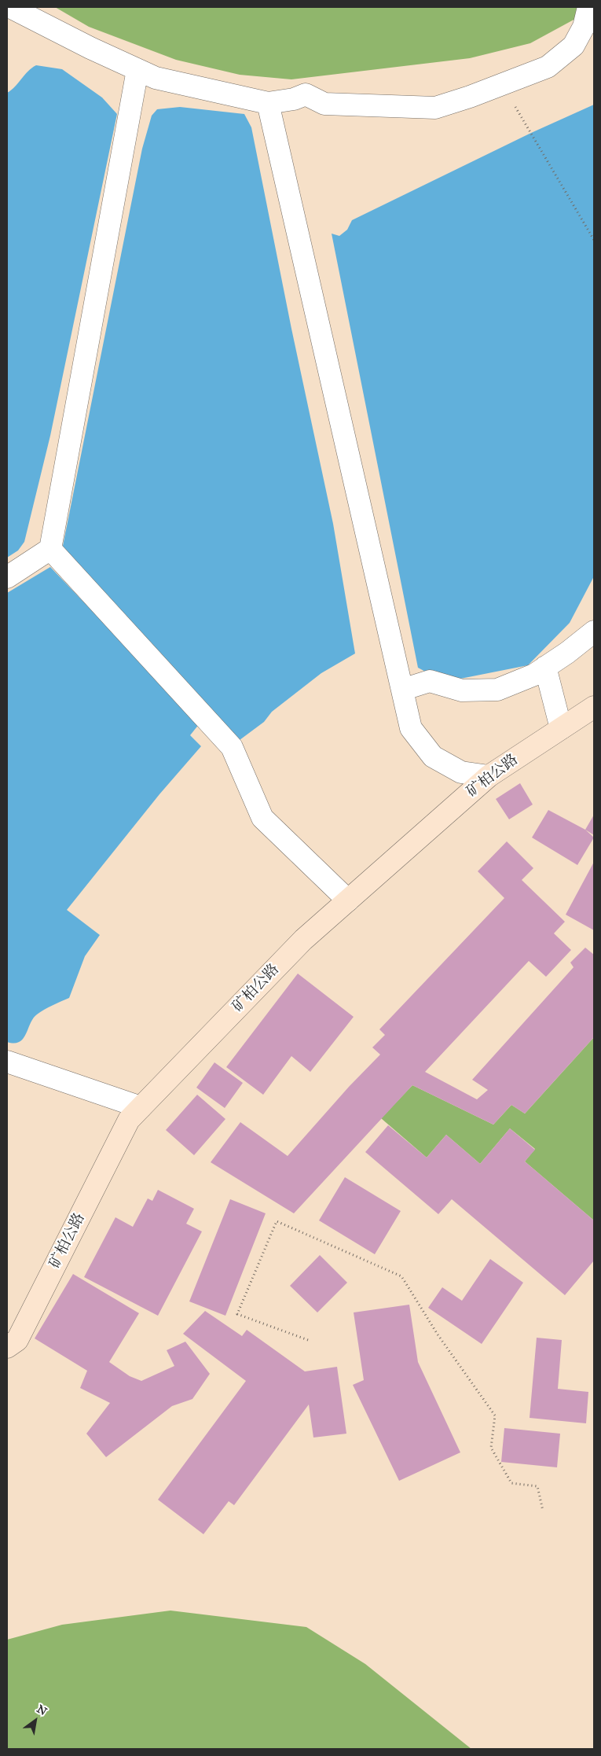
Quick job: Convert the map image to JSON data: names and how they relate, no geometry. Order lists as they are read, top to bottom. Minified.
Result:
{"streets":{"street":["矿柏公路"]},"north":"top right"}
